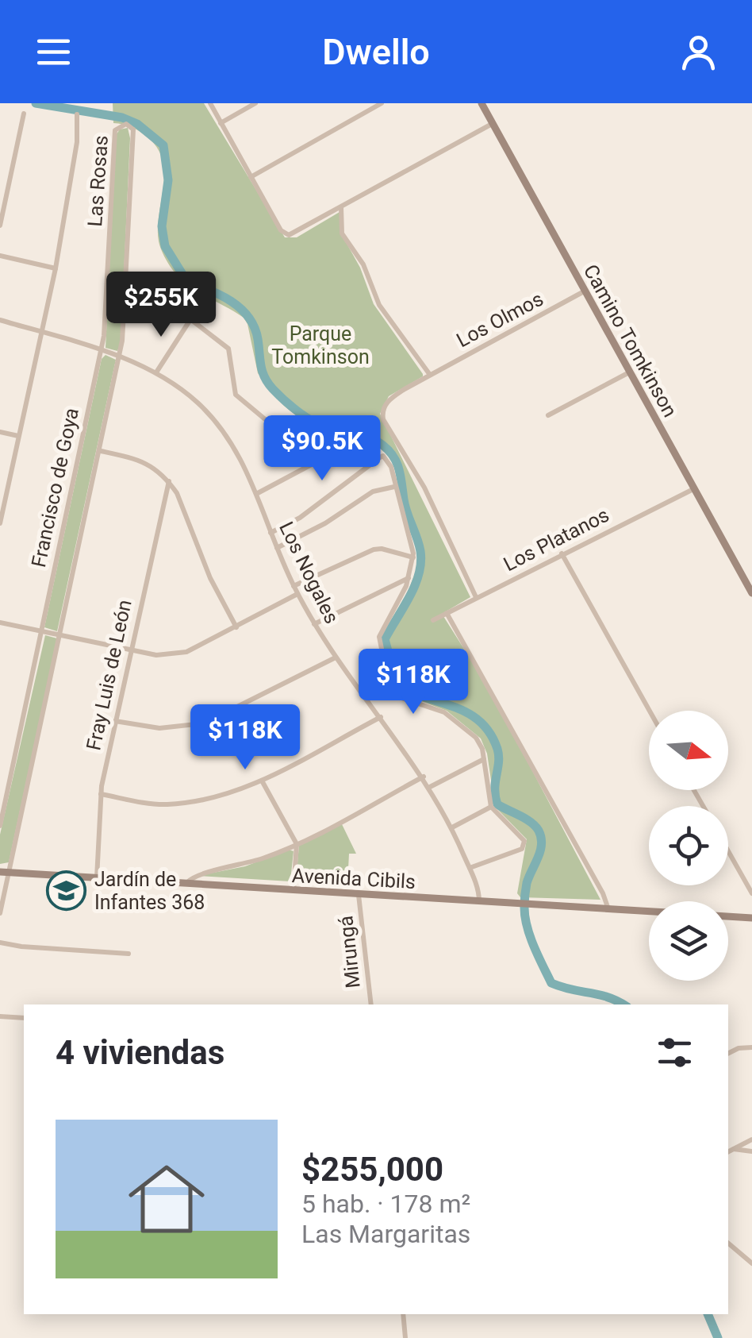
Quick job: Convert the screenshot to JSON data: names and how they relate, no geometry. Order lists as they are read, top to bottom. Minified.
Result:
{"streets":{"street":["Las Rosas","Los Olmos","Camino Tomkinson","Francisco de Goya","Los Platanos","Los Nogales","Fray Luis de León","Avenida Cibils","Mirungá"]},"crossings":[["Las Rosas","Francisco de Goya"],["Las Rosas","Los Nogales"],["Los Olmos","Camino Tomkinson"],["Los Olmos","Los Platanos"],["Camino Tomkinson","Los Platanos"],["Francisco de Goya","Los Nogales"],["Francisco de Goya","Avenida Cibils"],["Los Nogales","Avenida Cibils"],["Fray Luis de León","Avenida Cibils"],["Avenida Cibils","Mirungá"]],"parks":["Parque Tomkinson"],"places":{"school or university":["Jardín de Infantes 368"]},"north":"right","page":{"header":"Dwello","price":["$255K","$90.5K","$118K","$118K"],"heading":"4 viviendas","list":[{"name":"$255,000","note":"5 hab. · 178 m² · Las Margaritas"}]}}
